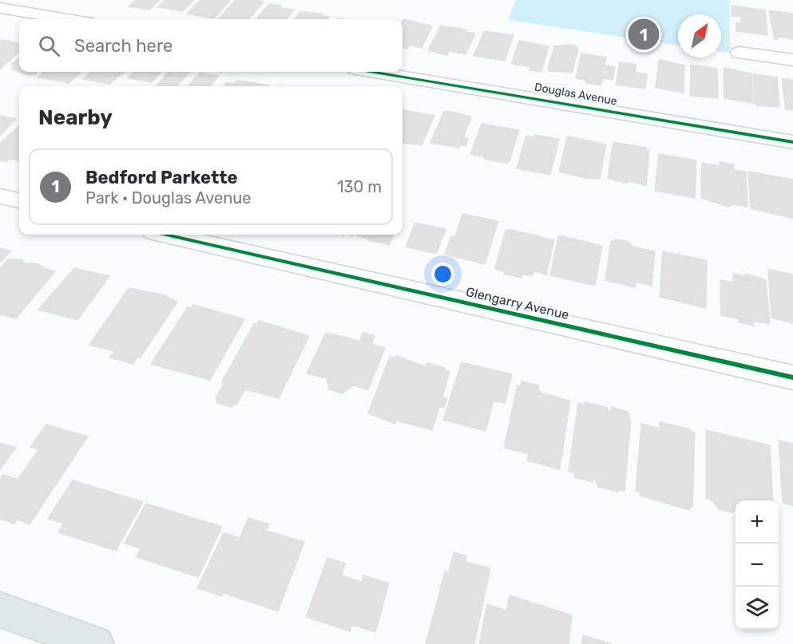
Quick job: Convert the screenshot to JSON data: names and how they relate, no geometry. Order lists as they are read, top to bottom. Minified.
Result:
{"streets":{"street":["Douglas Avenue","Glengarry Avenue"]},"north":"top right","page":{"pins":"1","search":"Search here","heading":"Nearby","list":[{"mark":"1","name":"Bedford Parkette","note":"Park · Douglas Avenue","value":"130 m"}],"map_buttons":["+","−"]}}
